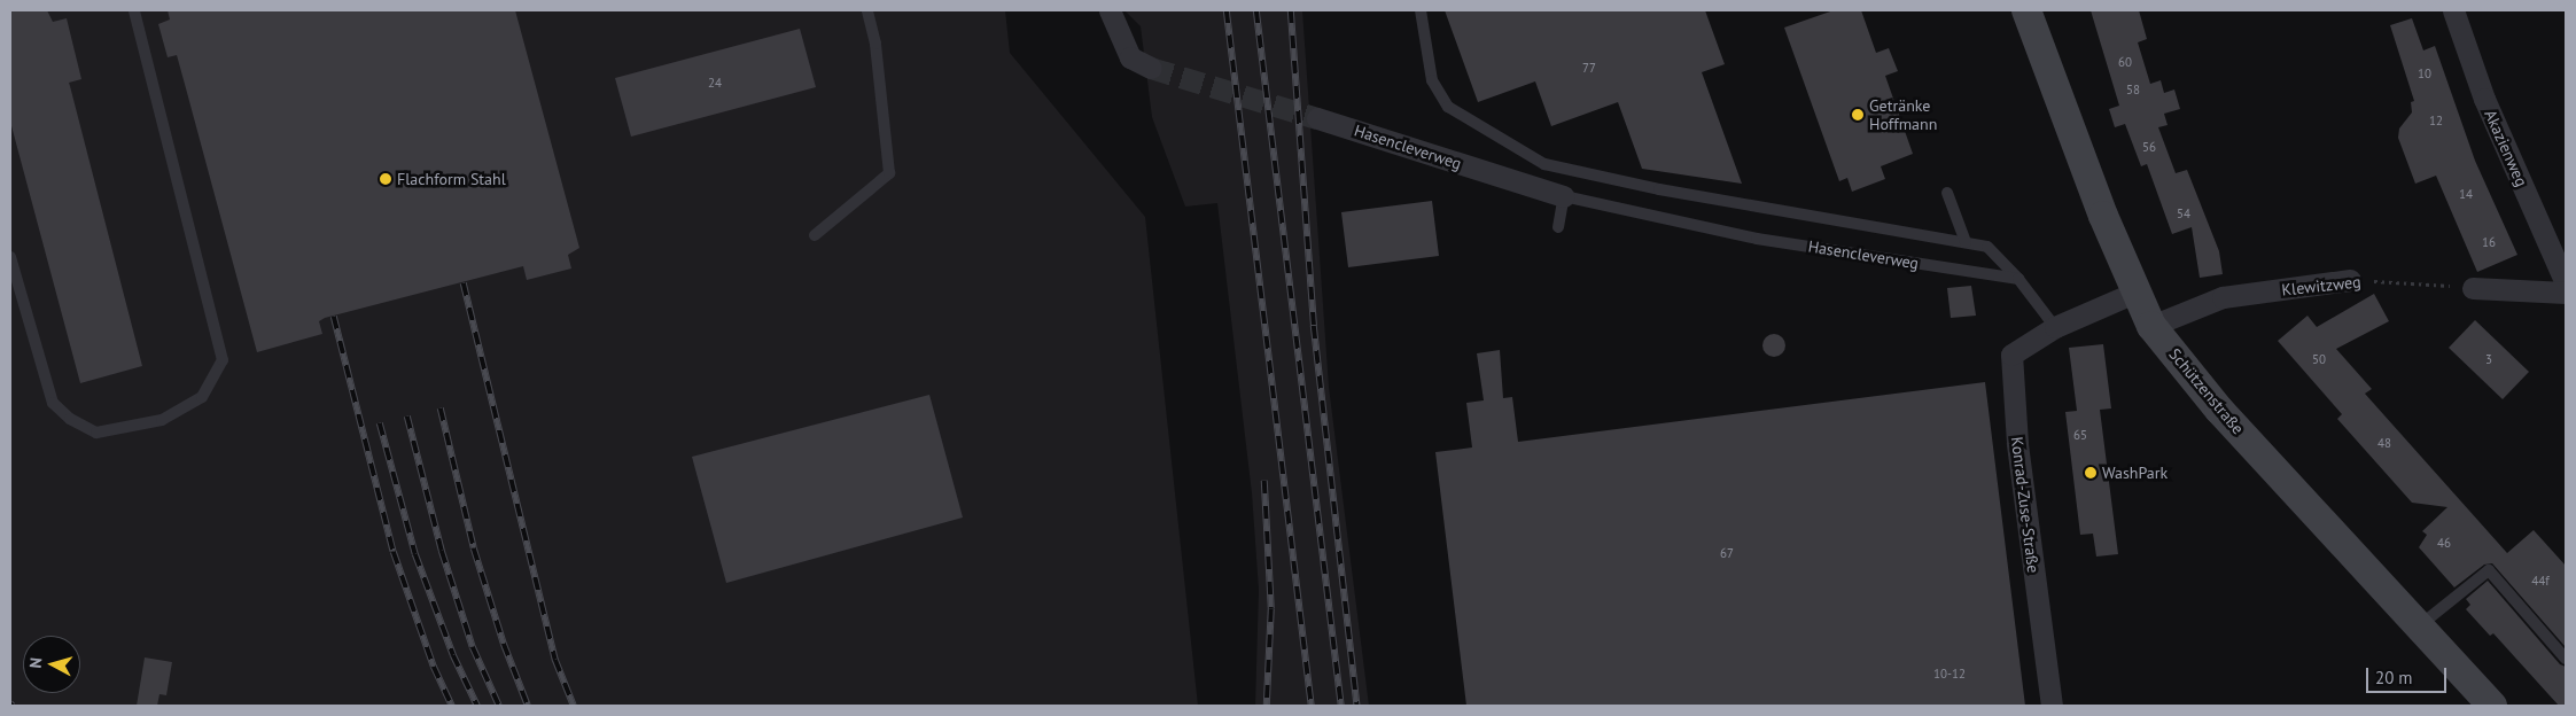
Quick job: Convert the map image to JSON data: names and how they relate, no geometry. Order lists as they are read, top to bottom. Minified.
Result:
{"streets":{"main road":["Schützenstraße"],"street":["Hasencleverweg","Akazienweg","Klewitzweg","Konrad-Zuse-Straße"]},"crossings":[["Klewitzweg","Schützenstraße"]],"places":["Getränke Hoffmann","Flachform Stahl","WashPark"],"house_numbers":["60","77","10","24","58","12","56","14","54","16","50","3","65","48","46","67","44f","10-12"],"scale_bar":"20 m","north":"left"}
